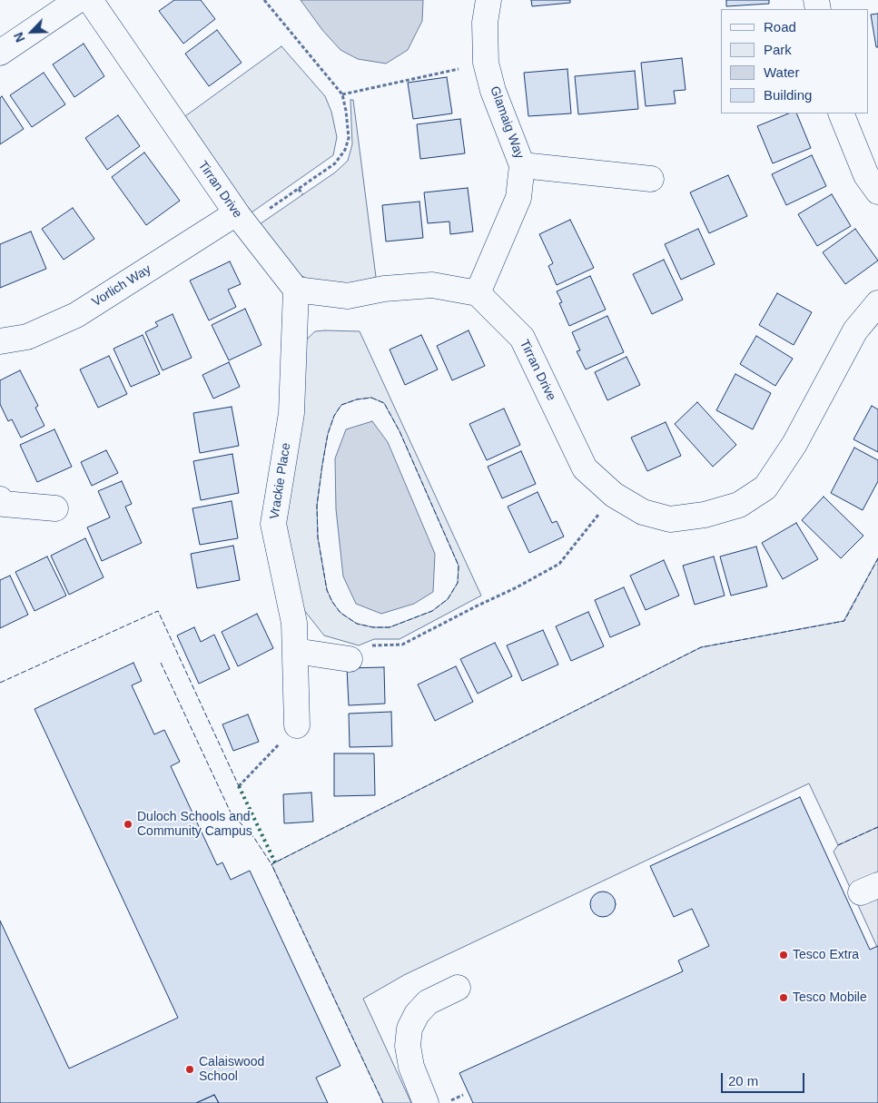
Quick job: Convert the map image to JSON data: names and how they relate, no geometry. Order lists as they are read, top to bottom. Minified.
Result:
{"streets":{"street":["Glamaig Way","Tirran Drive","Vorlich Way","Vrackie Place"]},"crossings":[["Glamaig Way","Tirran Drive"],["Tirran Drive","Vorlich Way"],["Tirran Drive","Vrackie Place"]],"places":["Duloch Schools and Community Campus","Tesco Extra","Tesco Mobile","Calaiswood School"],"legend":["Road","Park","Water","Building"],"scale_bar":"20 m","north":"bottom left"}
